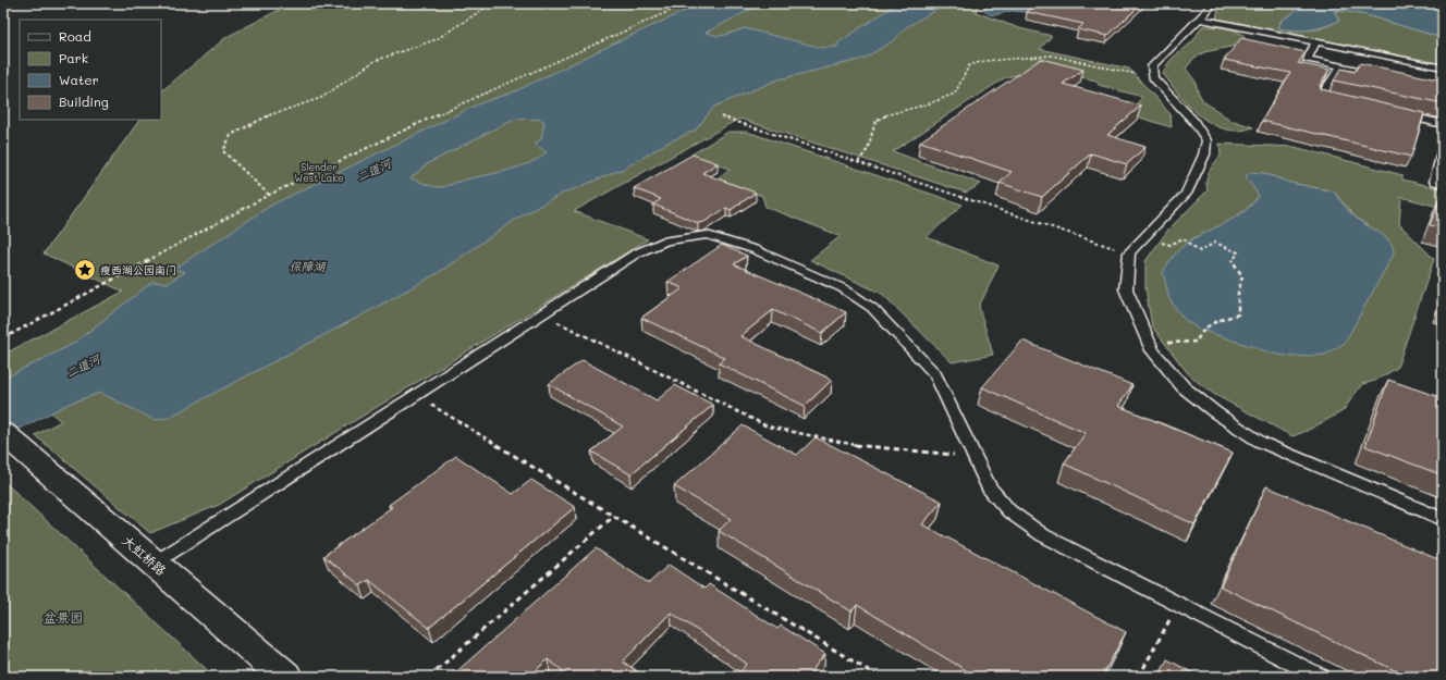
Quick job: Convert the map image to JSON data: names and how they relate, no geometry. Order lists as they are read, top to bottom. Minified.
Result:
{"streets":{"street":["大虹桥路"]},"water":["二道河","保障湖"],"parks":["Slender West Lake","盆景园"],"places":{"place":["瘦西湖公园南门"]},"legend":["Road","Park","Water","Building"]}
